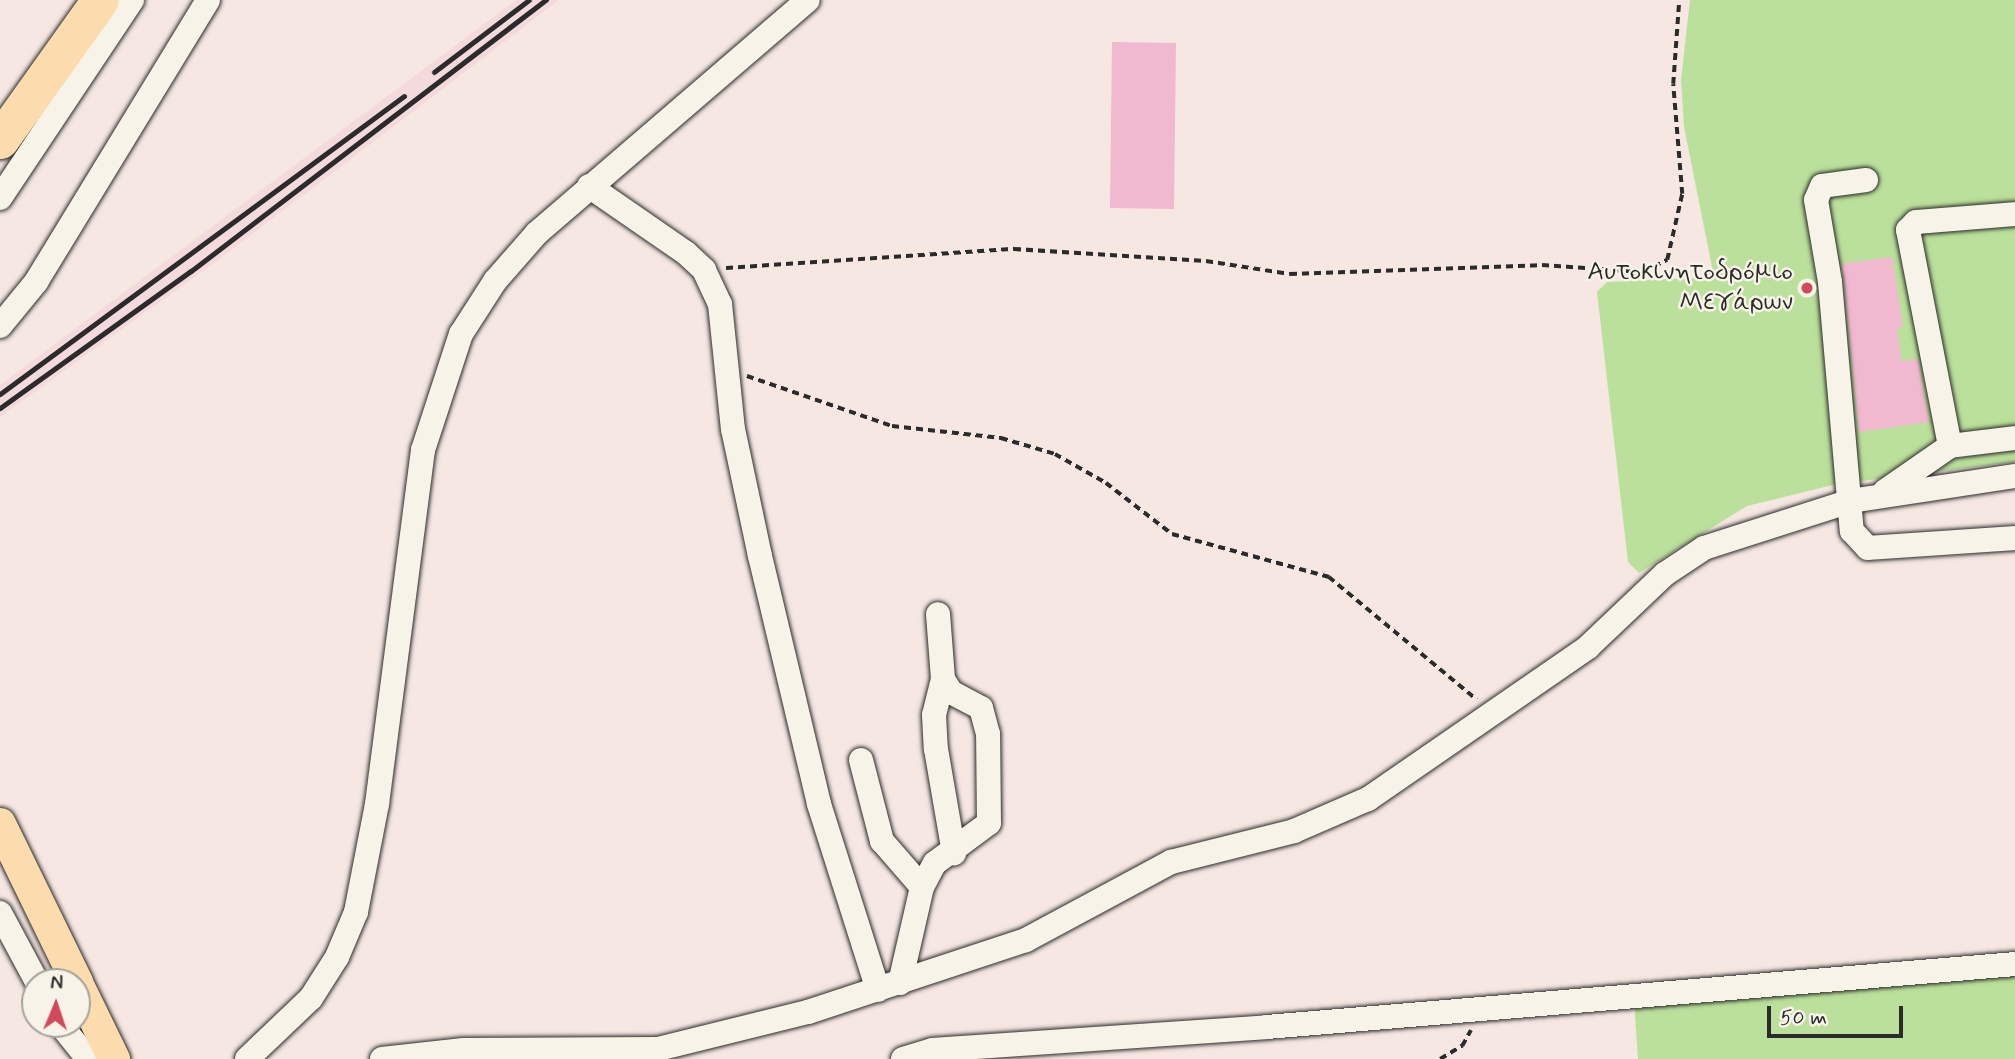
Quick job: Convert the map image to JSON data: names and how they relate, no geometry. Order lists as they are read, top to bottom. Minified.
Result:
{"places":["Αυτοκινητοδρόμιο Μεγάρων"],"scale_bar":"50 m","north":"top"}
